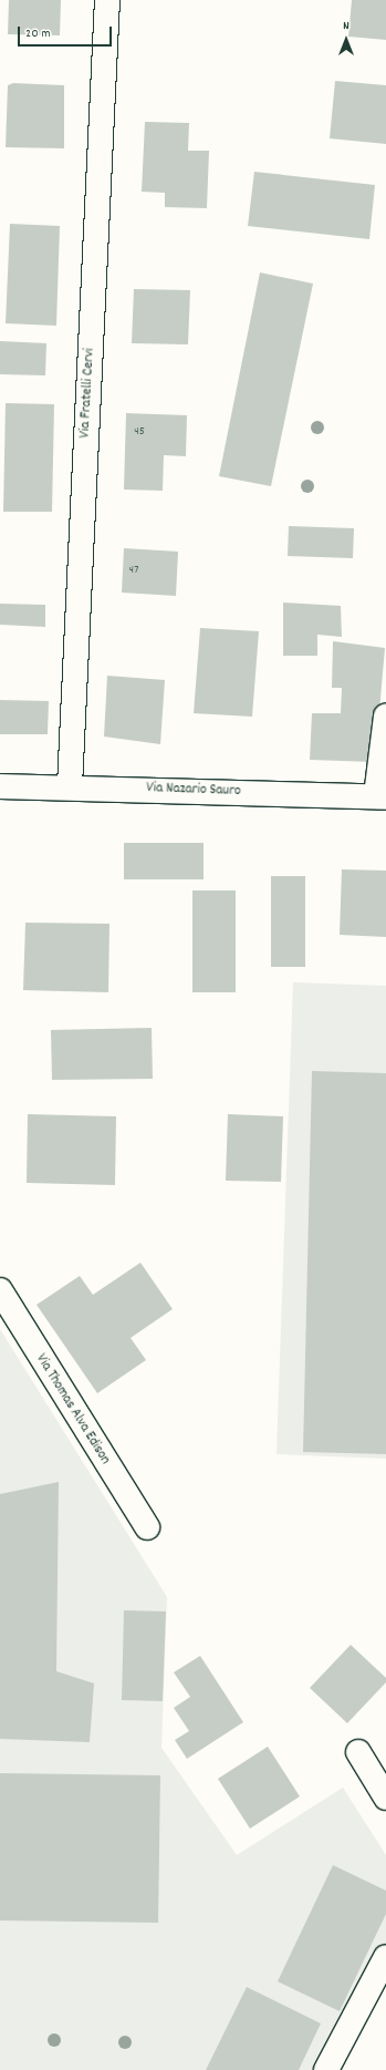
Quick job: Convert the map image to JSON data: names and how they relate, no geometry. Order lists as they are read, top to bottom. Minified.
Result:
{"streets":{"street":["Via Fratelli Cervi","Via Nazario Sauro","Via Thomas Alva Edison"]},"crossings":[["Via Fratelli Cervi","Via Nazario Sauro"]],"house_numbers":["45","47"],"scale_bar":"20 m","north":"top"}
